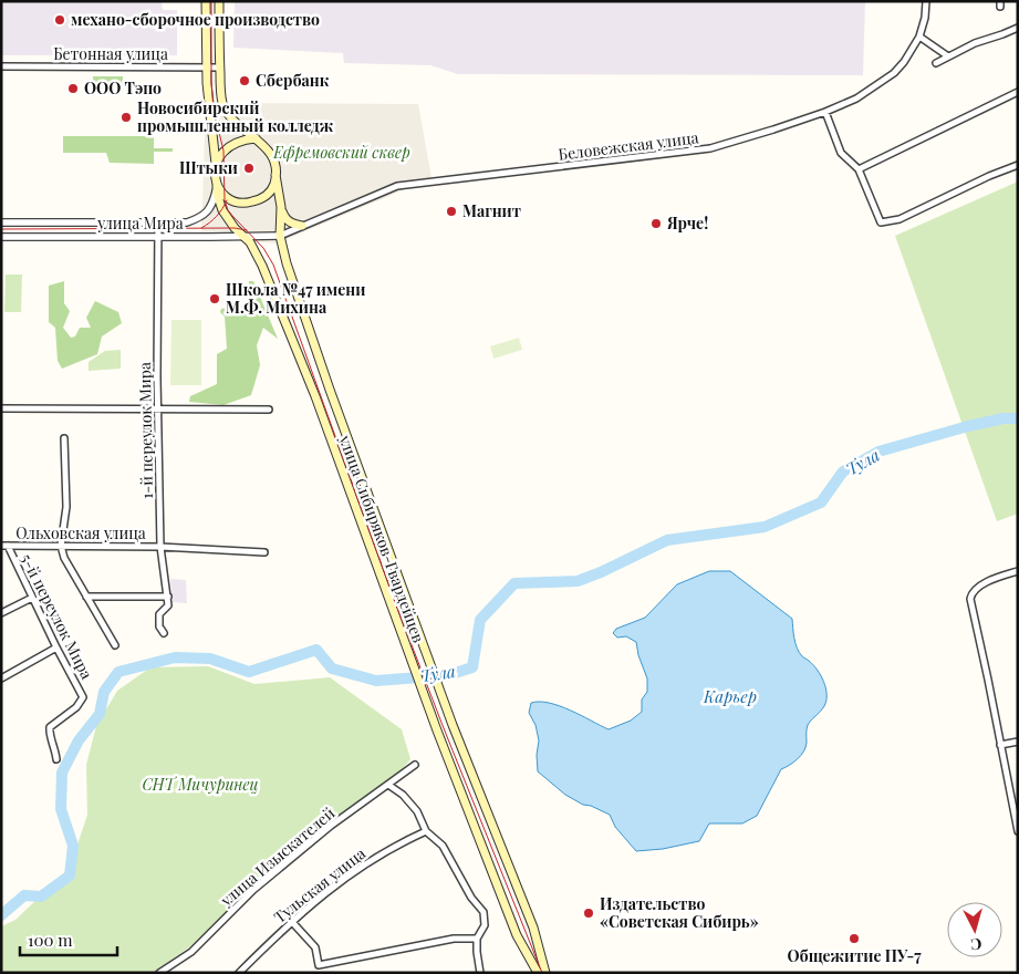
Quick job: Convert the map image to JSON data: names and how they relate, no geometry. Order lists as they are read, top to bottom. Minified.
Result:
{"streets":{"main road":["улица Сибиряков-Гвардейцев"],"street":["Бетонная улица","Беловежская улица","улица Мира","1-й переулок Мира","Ольховская улица","5-й переулок Мира","улица Изыскателей","Тульская улица"]},"crossings":[["Беловежская улица","улица Мира"],["Беловежская улица","улица Сибиряков-Гвардейцев"],["улица Мира","1-й переулок Мира"],["улица Мира","улица Сибиряков-Гвардейцев"],["1-й переулок Мира","Ольховская улица"],["Ольховская улица","5-й переулок Мира"]],"water":["Тула","Карьер"],"parks":["Ефремовский сквер","СНТ Мичуринец"],"places":["механо-сборочное производство","Сбербанк","ООО Тэпо","Новосибирский промышленный колледж","Штыки","Магнит","Ярче!","Школа №47 имени М.Ф. Михина","Издательство «Советская Сибирь»","Общежитие ПУ-7"],"scale_bar":"100 m","north":"bottom"}
